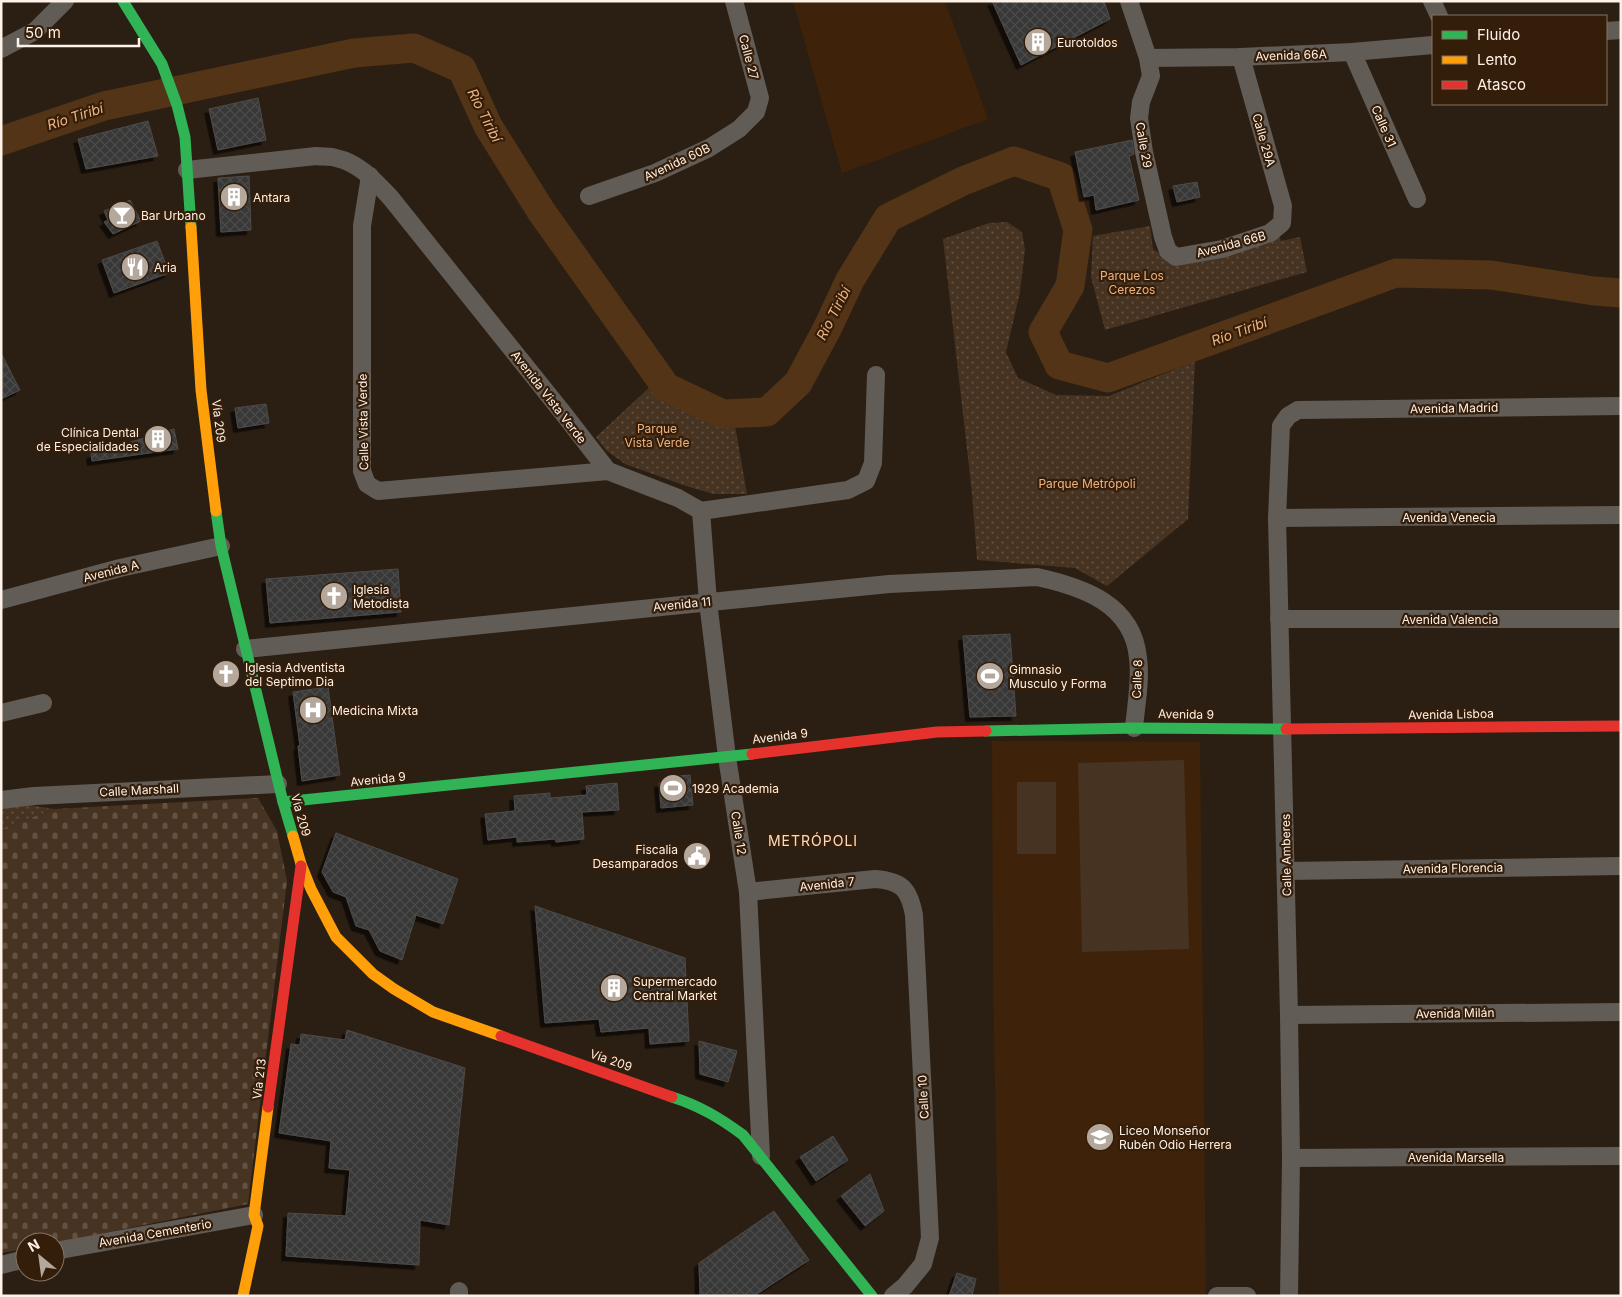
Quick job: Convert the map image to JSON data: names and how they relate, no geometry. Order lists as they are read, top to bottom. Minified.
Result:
{"streets":{"main road":["Vía 209","Avenida 9","Avenida Lisboa","Vía 213"],"street":["Avenida 66A","Calle 27","Calle 31","Calle 29A","Calle 29","Avenida 60B","Avenida 66B","Avenida Vista Verde","Avenida Madrid","Calle Vista Verde","Avenida Venecia","Avenida A","Avenida 11","Avenida Valencia","Calle 8","Calle Marshall","Calle 12","Calle Amberes","Avenida Florencia","Avenida 7","Avenida Milán","Calle 10","Avenida Marsella","Avenida Cementerio"]},"crossings":[["Avenida 66A","Calle 31"],["Avenida 66A","Calle 29A"],["Avenida 66A","Calle 29"],["Calle 27","Avenida 60B"],["Calle 29A","Avenida 66B"],["Calle 29","Avenida 66B"],["Avenida Vista Verde","Vía 209"],["Avenida Vista Verde","Calle Vista Verde"],["Avenida Madrid","Calle Amberes"],["Vía 209","Avenida A"],["Vía 209","Avenida 11"],["Vía 209","Avenida 9"],["Vía 209","Calle Marshall"],["Vía 209","Calle 12"],["Vía 209","Vía 213"],["Avenida Venecia","Calle Amberes"],["Avenida 11","Calle 8"],["Avenida 11","Calle 12"],["Avenida Valencia","Calle Amberes"],["Calle 8","Avenida 9"],["Avenida 9","Avenida Lisboa"],["Avenida 9","Calle 12"],["Avenida 9","Calle Amberes"],["Avenida Lisboa","Calle Amberes"],["Calle 12","Avenida 7"],["Calle Amberes","Avenida Florencia"],["Calle Amberes","Avenida Milán"],["Calle Amberes","Avenida Marsella"],["Avenida 7","Calle 10"],["Vía 213","Avenida Cementerio"]],"districts":["METRÓPOLI"],"water":["Río Tiribí"],"parks":["Parque Los Cerezos","Parque Vista Verde","Parque Metrópoli"],"places":{"building":["Eurotoldos","Antara","Clínica Dental de Especialidades","Supermercado Central Market"],"bar":["Bar Urbano"],"restaurant":["Aria"],"church":["Iglesia Metodista","Iglesia Adventista del Septimo Dia"],"sports":["Gimnasio Musculo y Forma","1929 Academia"],"hospital":["Medicina Mixta"],"public building":["Fiscalia Desamparados"],"school or university":["Liceo Monseñor Rubén Odio Herrera"]},"legend":["Fluido","Lento","Atasco"],"scale_bar":"50 m","north":"top left"}
